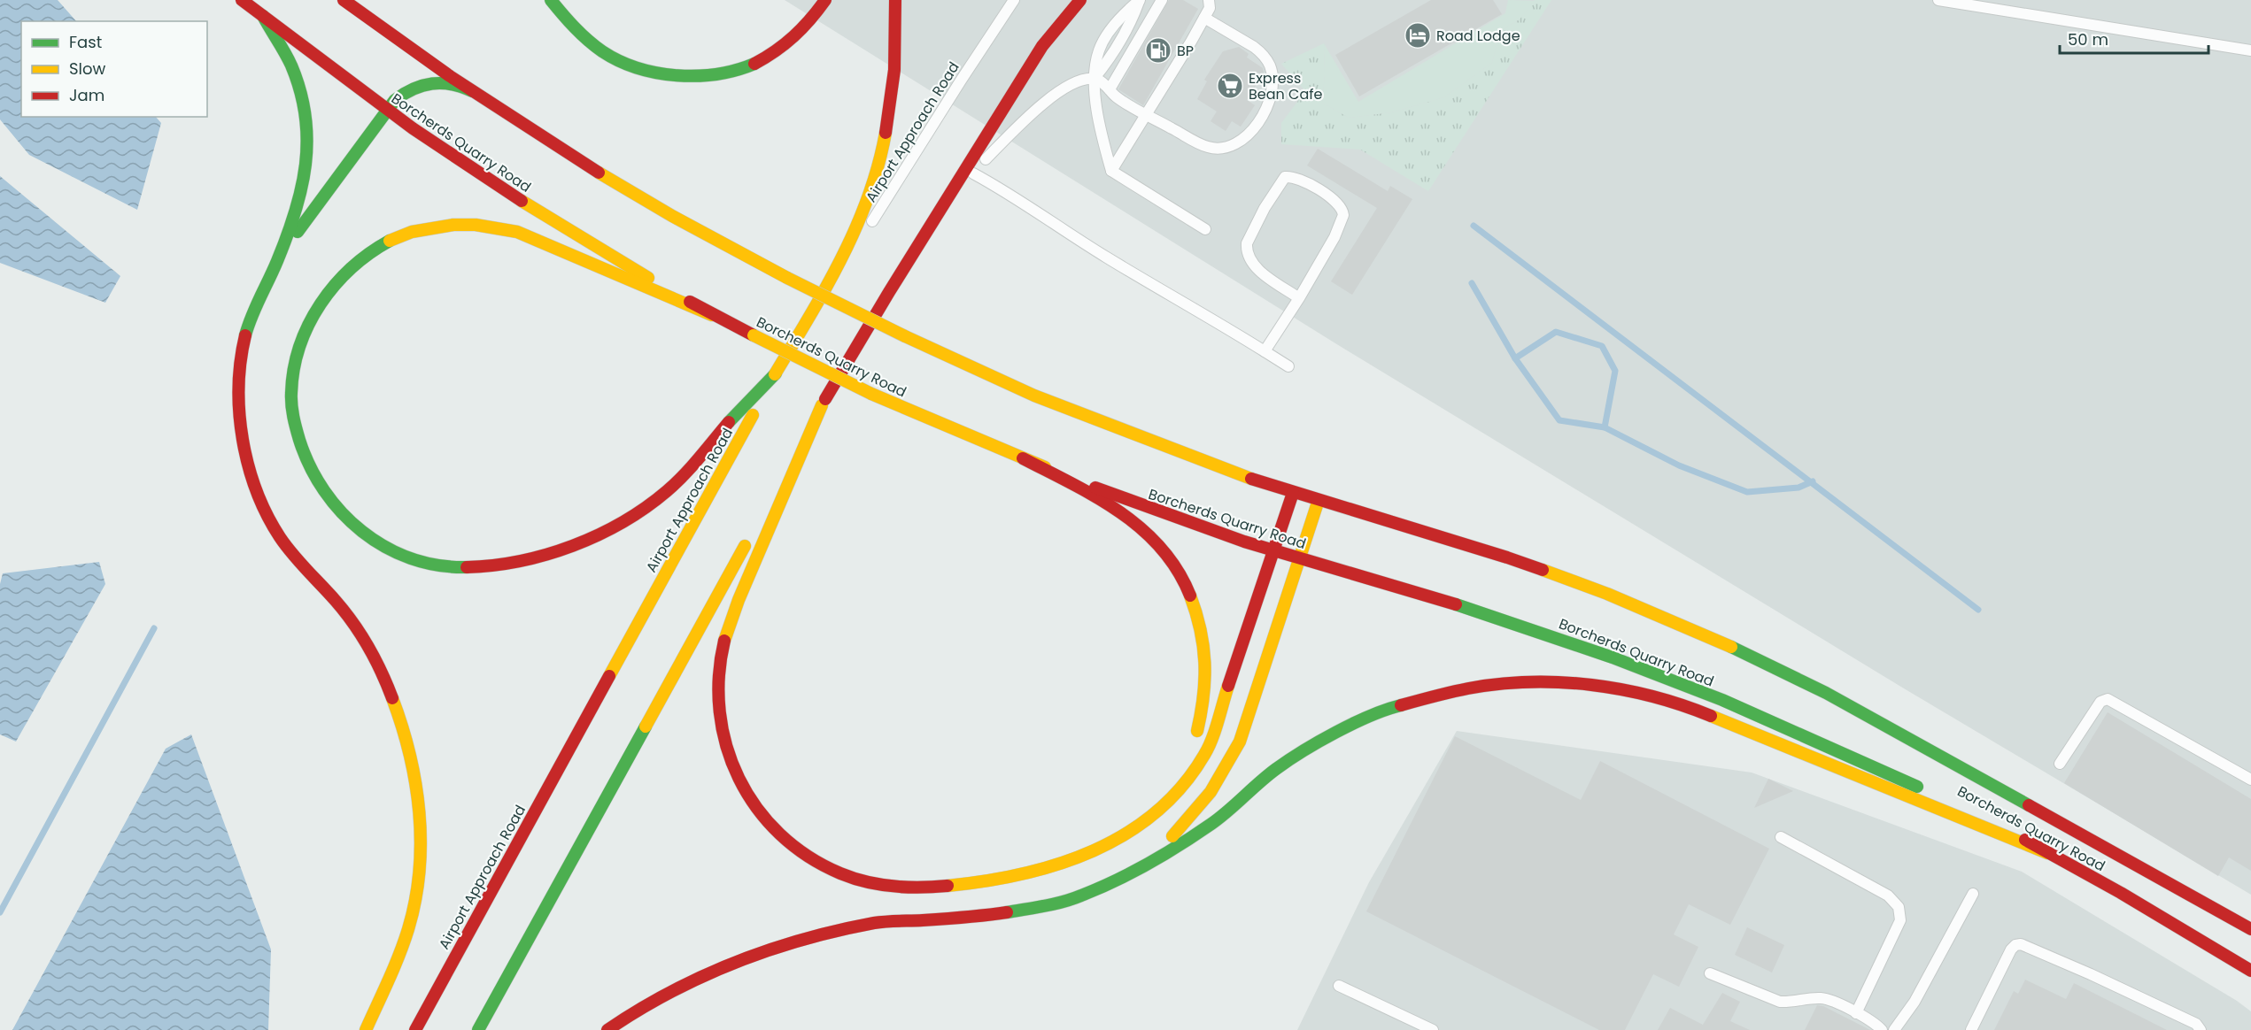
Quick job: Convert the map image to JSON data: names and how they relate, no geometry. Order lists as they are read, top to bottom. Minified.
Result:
{"streets":{"main road":["Airport Approach Road","Borcherds Quarry Road"]},"places":{"hotel":["Road Lodge"],"fuel station":["BP"],"supermarket":["Express Bean Cafe"]},"legend":["Fast","Slow","Jam"],"scale_bar":"50 m"}
